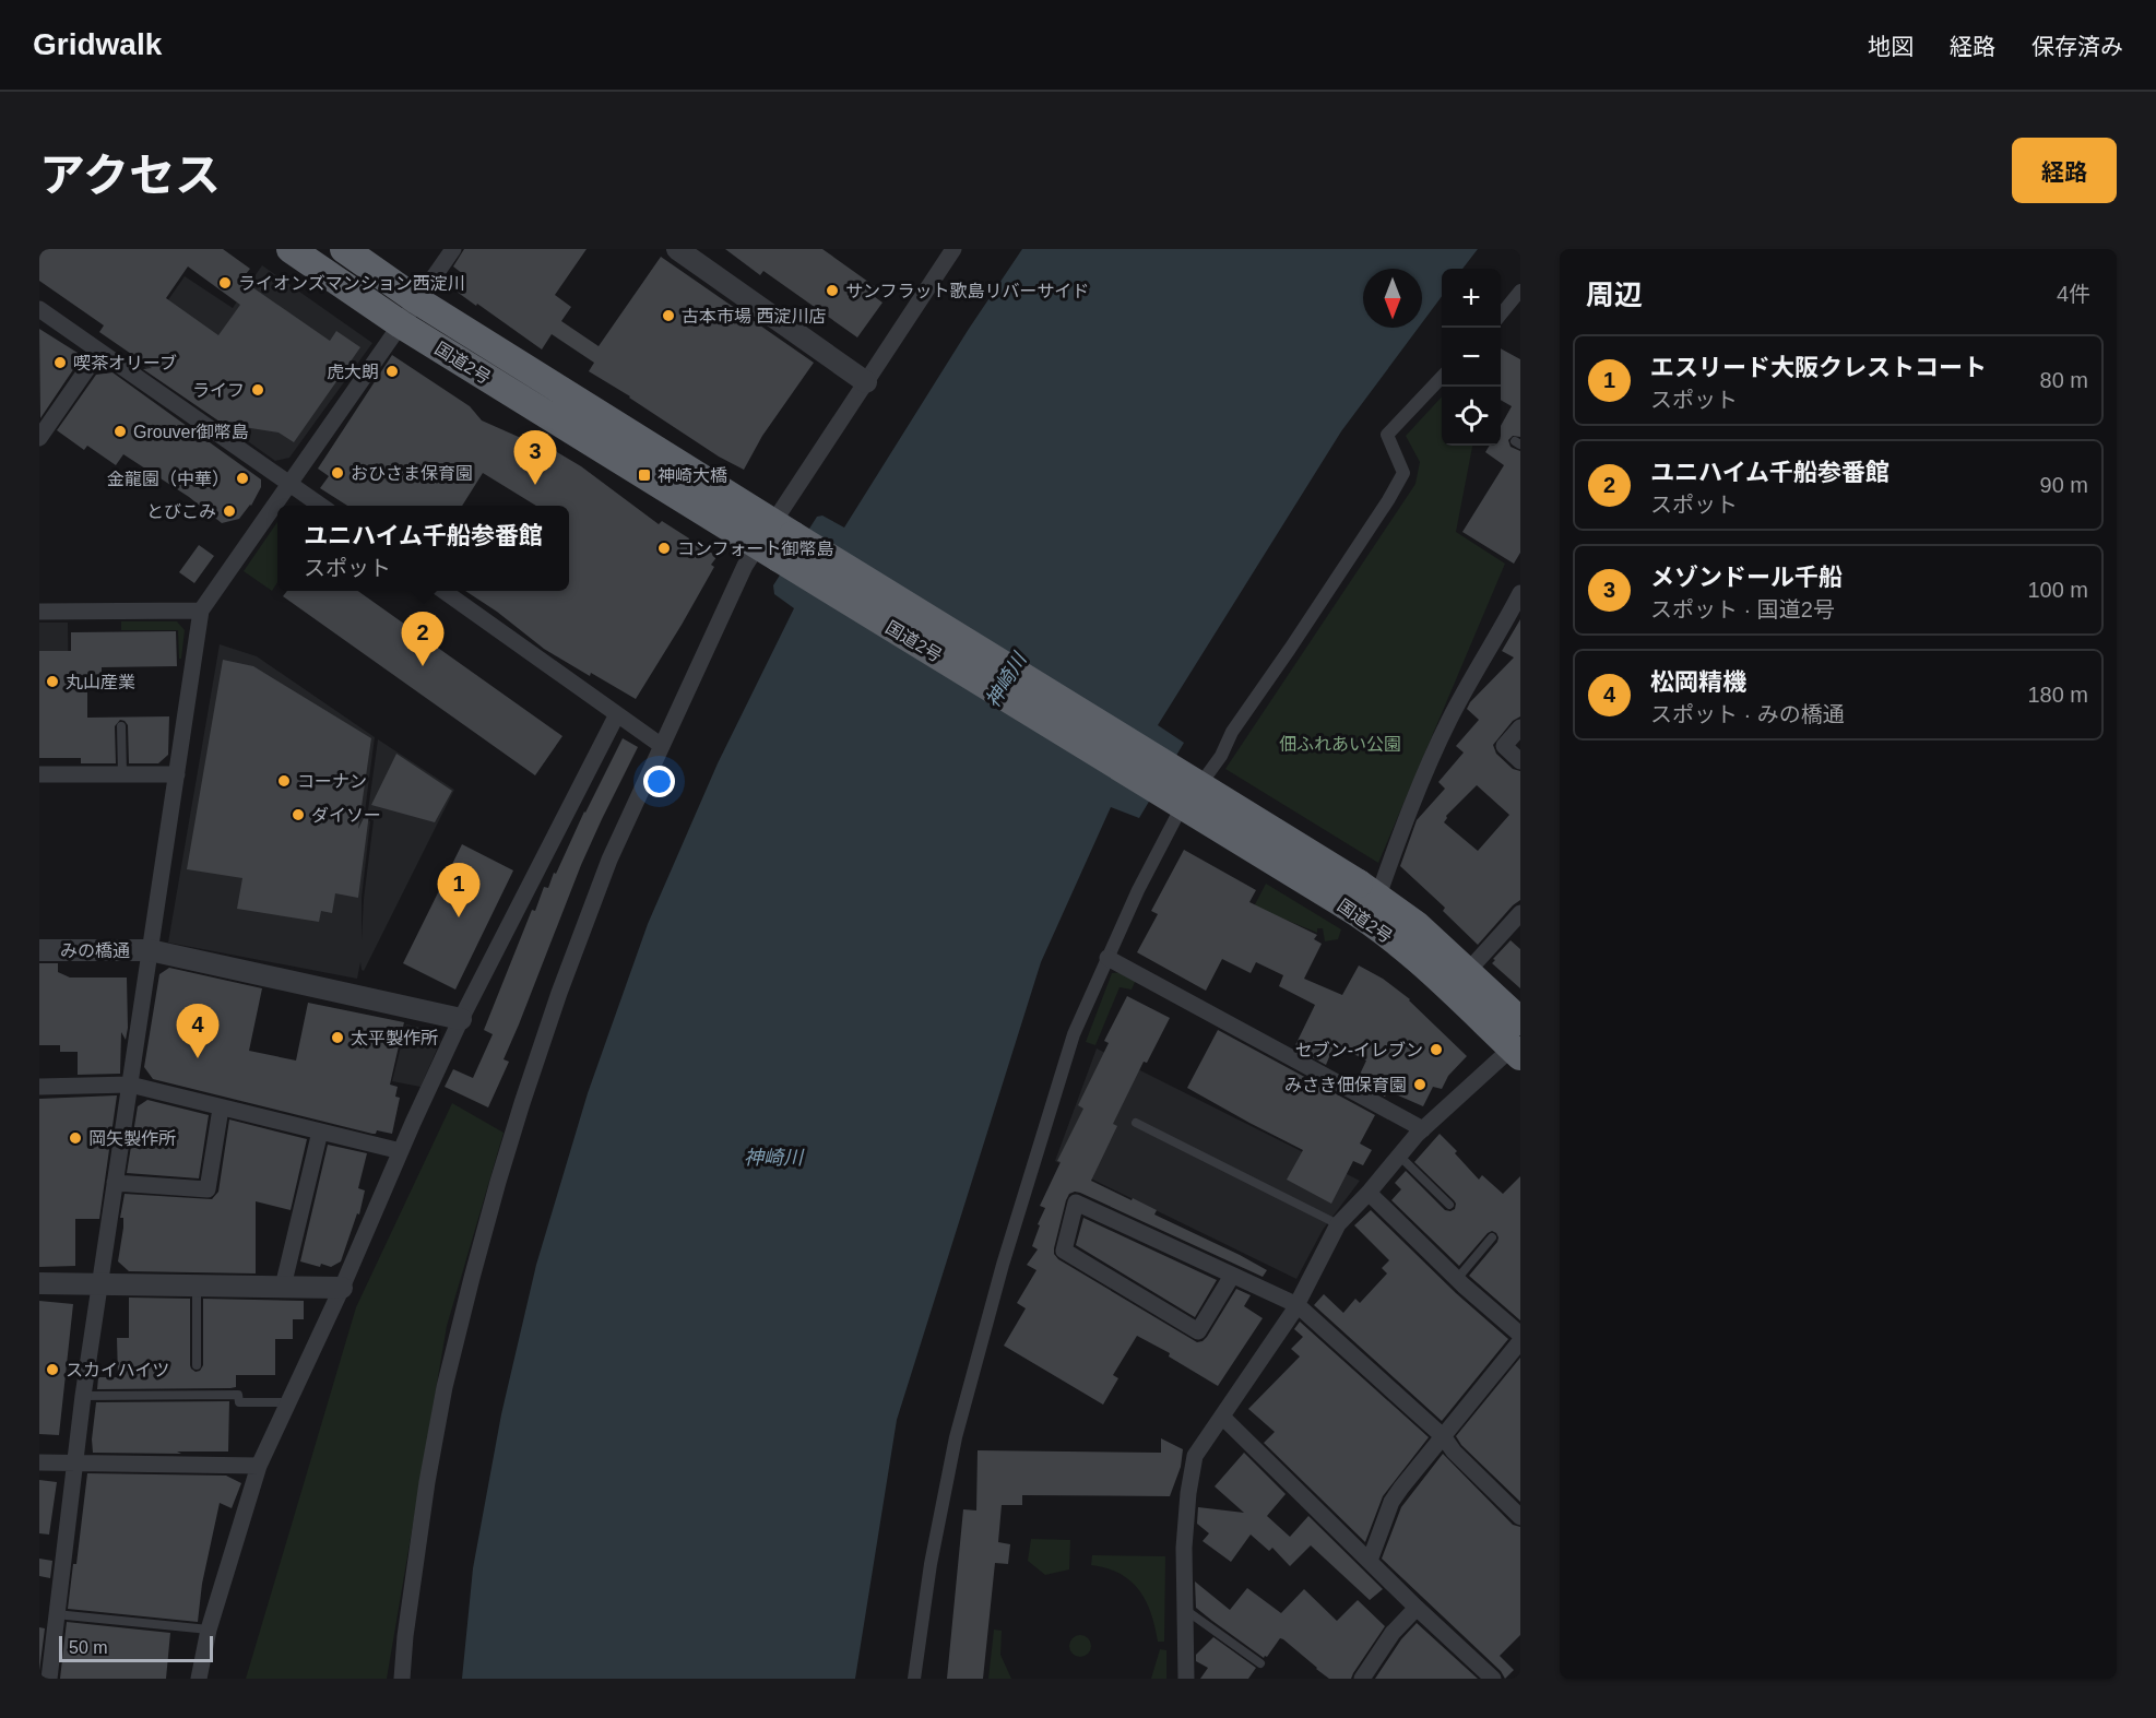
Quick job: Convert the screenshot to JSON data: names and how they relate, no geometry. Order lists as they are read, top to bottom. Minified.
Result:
{"streets":{"highway":["国道2号"],"street":["みの橋通"]},"water":["神崎川"],"parks":["佃ふれあい公園"],"places":{"other":["ライオンズマンション西淀川","サンフラット歌島リバーサイド","古本市場 西淀川店","喫茶オリーブ","虎大朗","ライフ","Grouver御幣島","おひさま保育園","金龍園（中華）","とびこみ","コンフォート御幣島","丸山産業","コーナン","ダイソー","太平製作所","セブン-イレブン","みさき佃保育園","岡矢製作所","スカイハイツ"],"transit":["神崎大橋"]},"scale_bar":"50 m","north":"bottom","page":{"header":"Gridwalk","nav":["地図","経路","保存済み"],"title":"アクセス","buttons":"経路","heading":["周辺","4件"],"map_buttons":["+","−"],"list":[{"mark":"1","name":"エスリード大阪クレストコート","note":"スポット","value":"80 m"},{"mark":"2","name":"ユニハイム千船参番館","note":"スポット","value":"90 m"},{"mark":"3","name":"メゾンドール千船","note":"スポット · 国道2号","value":"100 m"},{"mark":"4","name":"松岡精機","note":"スポット · みの橋通","value":"180 m"}],"pins":["3","2","1","4"],"popup":["ユニハイム千船参番館","スポット"],"scale":"50 m"}}
